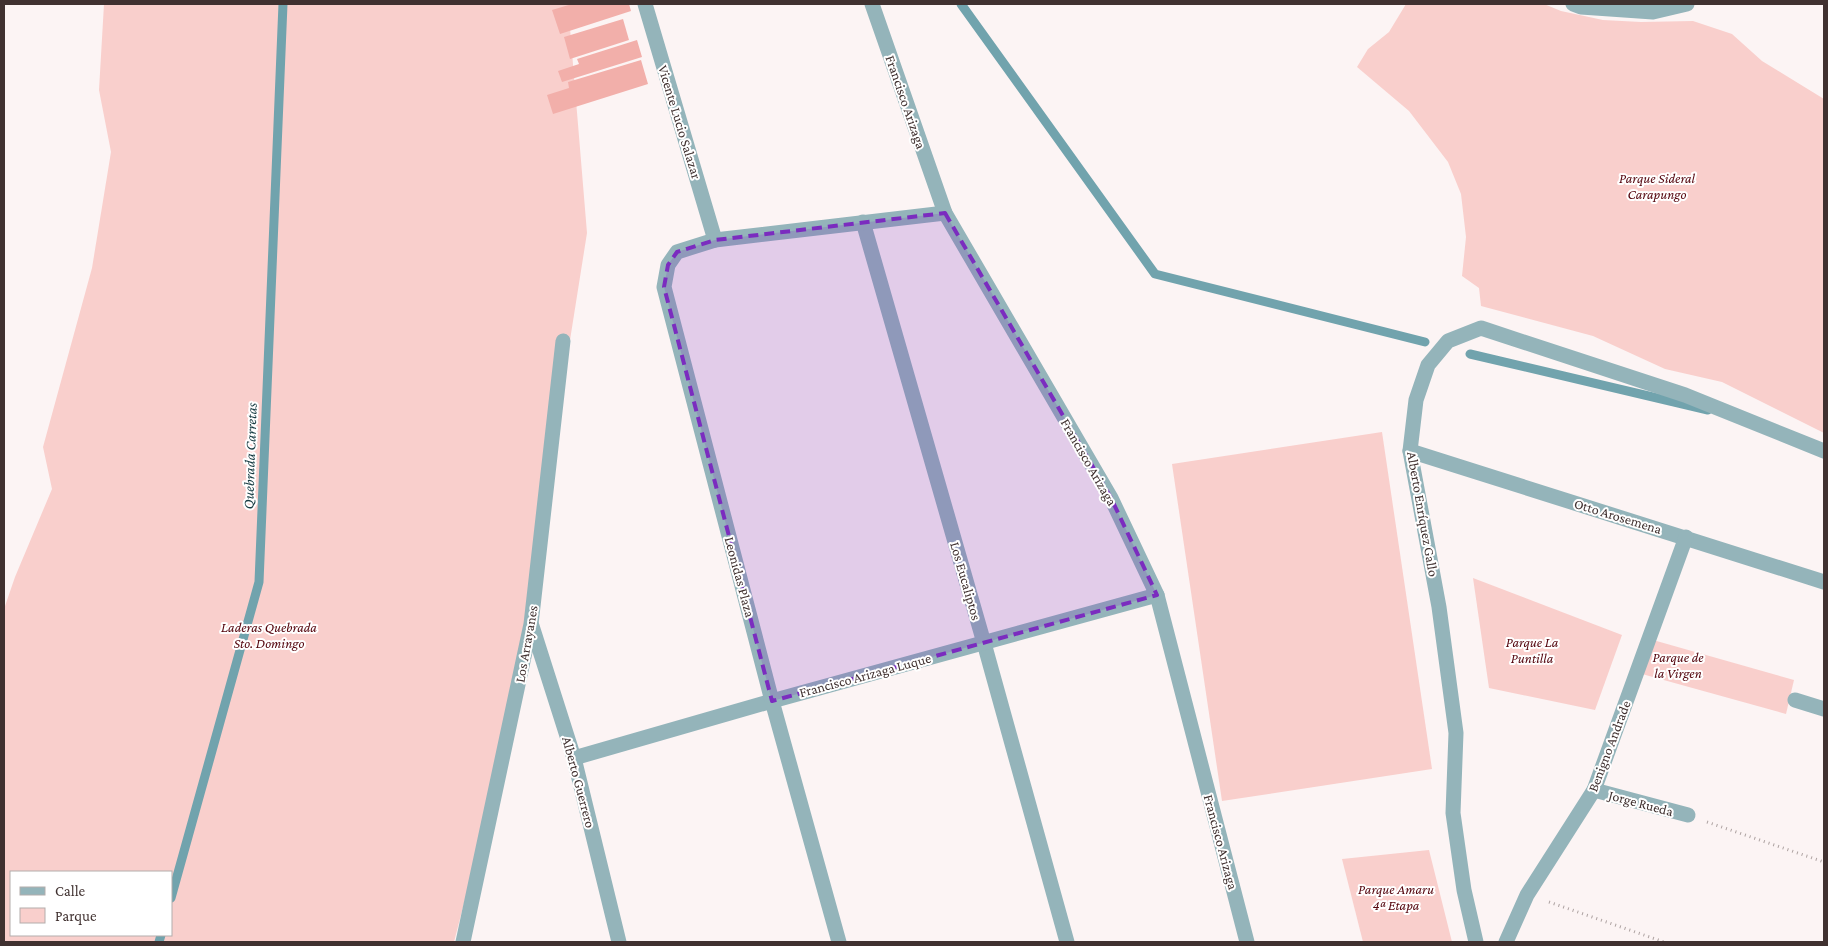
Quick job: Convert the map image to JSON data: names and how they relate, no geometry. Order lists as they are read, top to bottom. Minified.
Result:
{"streets":{"street":["Francisco Arizaga","Vicente Lucio Salazar","Alberto Enríquez Gallo","Otto Arosemena","Leonidas Plaza","Los Eucaliptos","Los Arrayanes","Francisco Arizaga Luque","Benigno Andrade","Alberto Guerrero","Jorge Rueda"]},"crossings":[["Francisco Arizaga","Leonidas Plaza"],["Francisco Arizaga","Francisco Arizaga Luque"],["Vicente Lucio Salazar","Leonidas Plaza"],["Alberto Enríquez Gallo","Otto Arosemena"],["Otto Arosemena","Benigno Andrade"],["Leonidas Plaza","Los Eucaliptos"],["Leonidas Plaza","Francisco Arizaga Luque"],["Los Eucaliptos","Francisco Arizaga Luque"],["Los Arrayanes","Alberto Guerrero"],["Francisco Arizaga Luque","Alberto Guerrero"],["Benigno Andrade","Jorge Rueda"]],"water":["Quebrada Carretas"],"parks":["Parque Sideral Carapungo","Laderas Quebrada Sto. Domingo","Parque La Puntilla","Parque de la Virgen","Parque Amaru 4ª Etapa"],"legend":["Calle","Parque"]}
